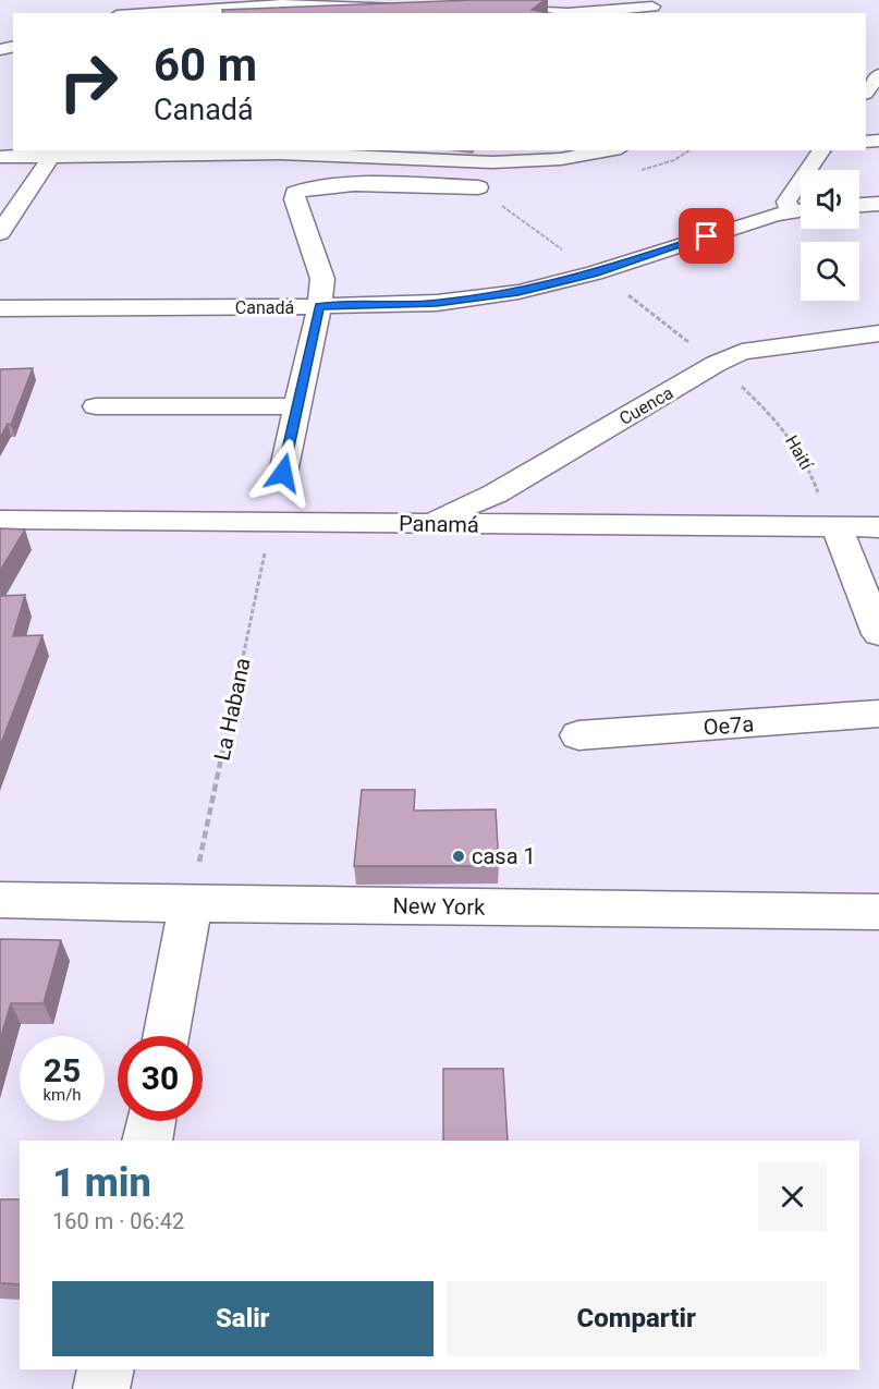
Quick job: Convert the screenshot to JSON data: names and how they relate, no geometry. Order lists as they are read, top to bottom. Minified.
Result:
{"streets":{"street":["Canadá","Cuenca","Panamá","Oe7a","New York"],"path":["Haití","La Habana"]},"crossings":[["Cuenca","Panamá"],["La Habana","New York"]],"places":["casa 1"],"page":{"turn":["60 m","Canadá"],"speed":"25 km/h","limit":"30","heading":["1 min","160 m · 06:42"],"buttons":["Salir","Compartir"]}}
